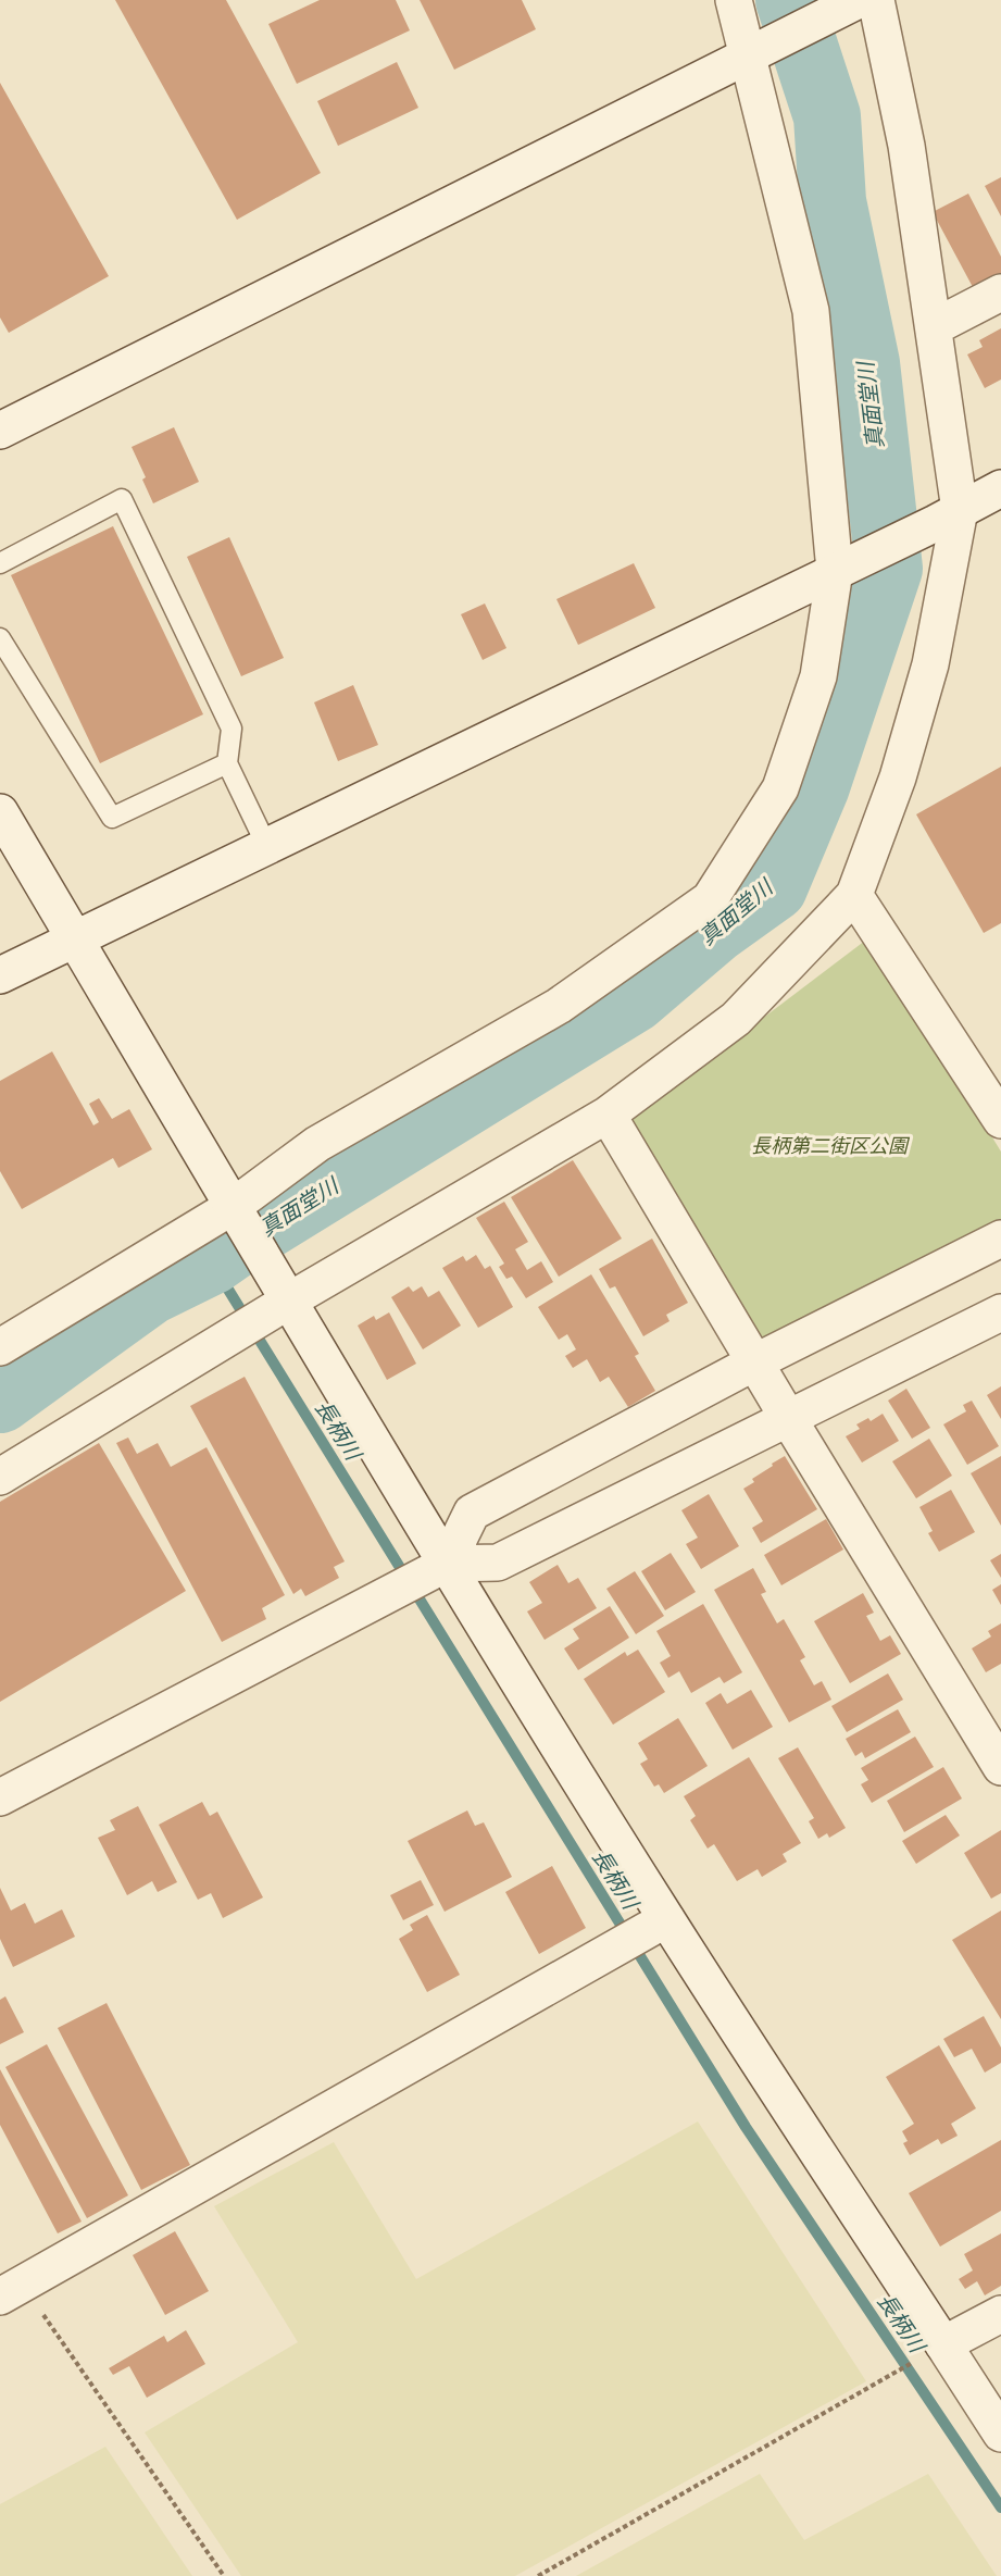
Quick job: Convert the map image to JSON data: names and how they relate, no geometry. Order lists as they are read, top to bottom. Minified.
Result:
{"water":["真面堂川","長柄川"],"parks":["長柄第二街区公園"]}
